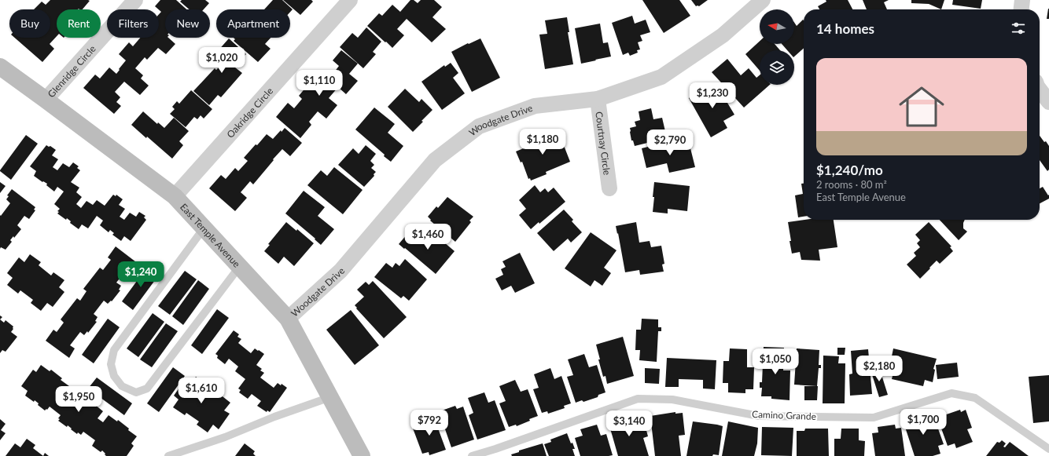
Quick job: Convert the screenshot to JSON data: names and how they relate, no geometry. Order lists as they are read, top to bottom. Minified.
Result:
{"streets":{"main road":["East Temple Avenue"],"street":["Glenridge Circle","Oakridge Circle","Woodgate Drive","Courtnay Circle"],"lane":["Camino Grande"]},"crossings":[["Glenridge Circle","East Temple Avenue"],["Oakridge Circle","East Temple Avenue"],["Woodgate Drive","Courtnay Circle"],["Woodgate Drive","East Temple Avenue"]],"north":"left","page":{"chip":["Buy","Rent","Filters","New","Apartment"],"heading":"14 homes","price":["$1,020","$1,110","$1,230","$1,180","$2,790","$1,460","$1,240","$1,050","$2,180","$1,610","$1,950","$1,700","$792","$3,140"],"list":[{"name":"$1,240/mo","note":"2 rooms · 80 m² · East Temple Avenue"}]}}
